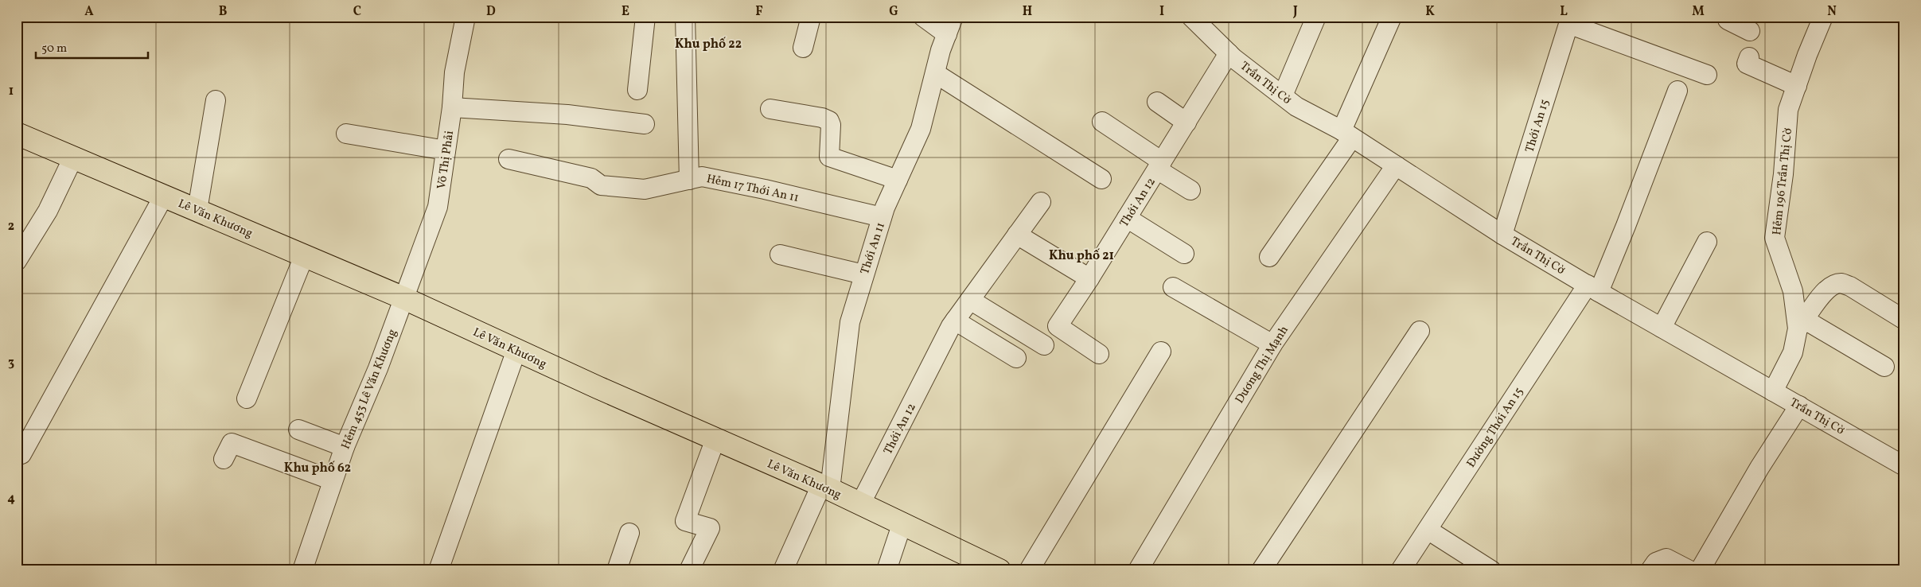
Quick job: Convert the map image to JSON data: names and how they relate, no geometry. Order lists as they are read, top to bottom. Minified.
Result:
{"streets":{"main road":["Lê Văn Khương"],"street":["Trần Thị Cờ","Thới An 15","Võ Thị Phải","Hẻm 196 Trần Thị Cờ","Hẻm 17 Thới An 11","Thới An 12","Thới An 11","Dương Thị Mạnh","Hẻm 453 Lê Văn Khương","Đường Thới An 15"]},"crossings":[["Trần Thị Cờ","Thới An 15"],["Trần Thị Cờ","Hẻm 196 Trần Thị Cờ"],["Trần Thị Cờ","Thới An 12"],["Trần Thị Cờ","Dương Thị Mạnh"],["Trần Thị Cờ","Đường Thới An 15"],["Võ Thị Phải","Lê Văn Khương"],["Võ Thị Phải","Hẻm 453 Lê Văn Khương"],["Hẻm 17 Thới An 11","Thới An 11"],["Thới An 12","Lê Văn Khương"],["Lê Văn Khương","Thới An 11"],["Lê Văn Khương","Hẻm 453 Lê Văn Khương"]],"districts":["Khu phố 22","Khu phố 21","Khu phố 62"],"scale_bar":"50 m","grid":{"columns":["A","B","C","D","E","F","G","H","I","J","K","L","M","N"],"rows":["1","2","3","4"]}}
